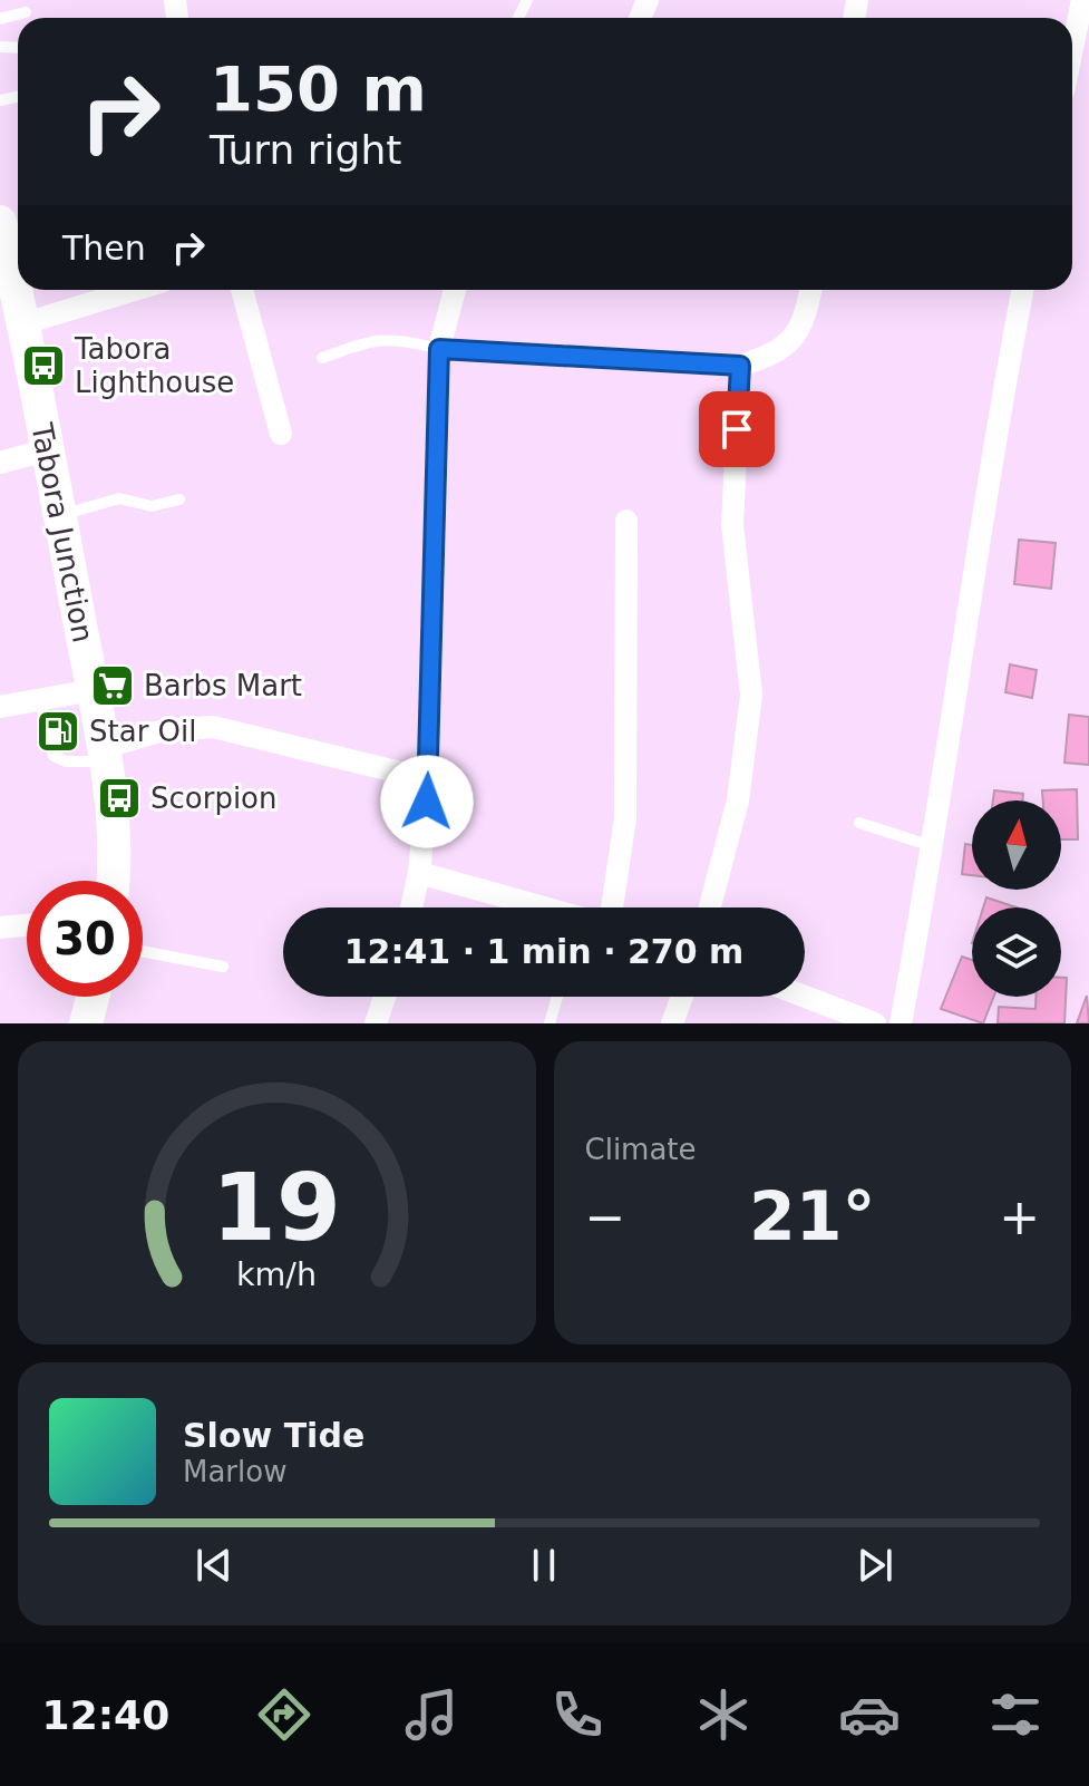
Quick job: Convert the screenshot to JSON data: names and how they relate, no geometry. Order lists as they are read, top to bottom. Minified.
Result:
{"streets":{"street":["Tabora Junction"]},"places":{"bus stop":["Tabora Lighthouse","Scorpion"],"supermarket":["Barbs Mart"],"fuel station":["Star Oil"]},"north":"top","page":{"turn":["150 m","Turn right"],"then":"Then","limit":"30","trip":"12:41 · 1 min · 270 m","tile":"Climate","heat":["−","21°","+"],"song":["Slow Tide","Marlow"],"tabs":"12:40","gauge":["19","km/h"]}}
